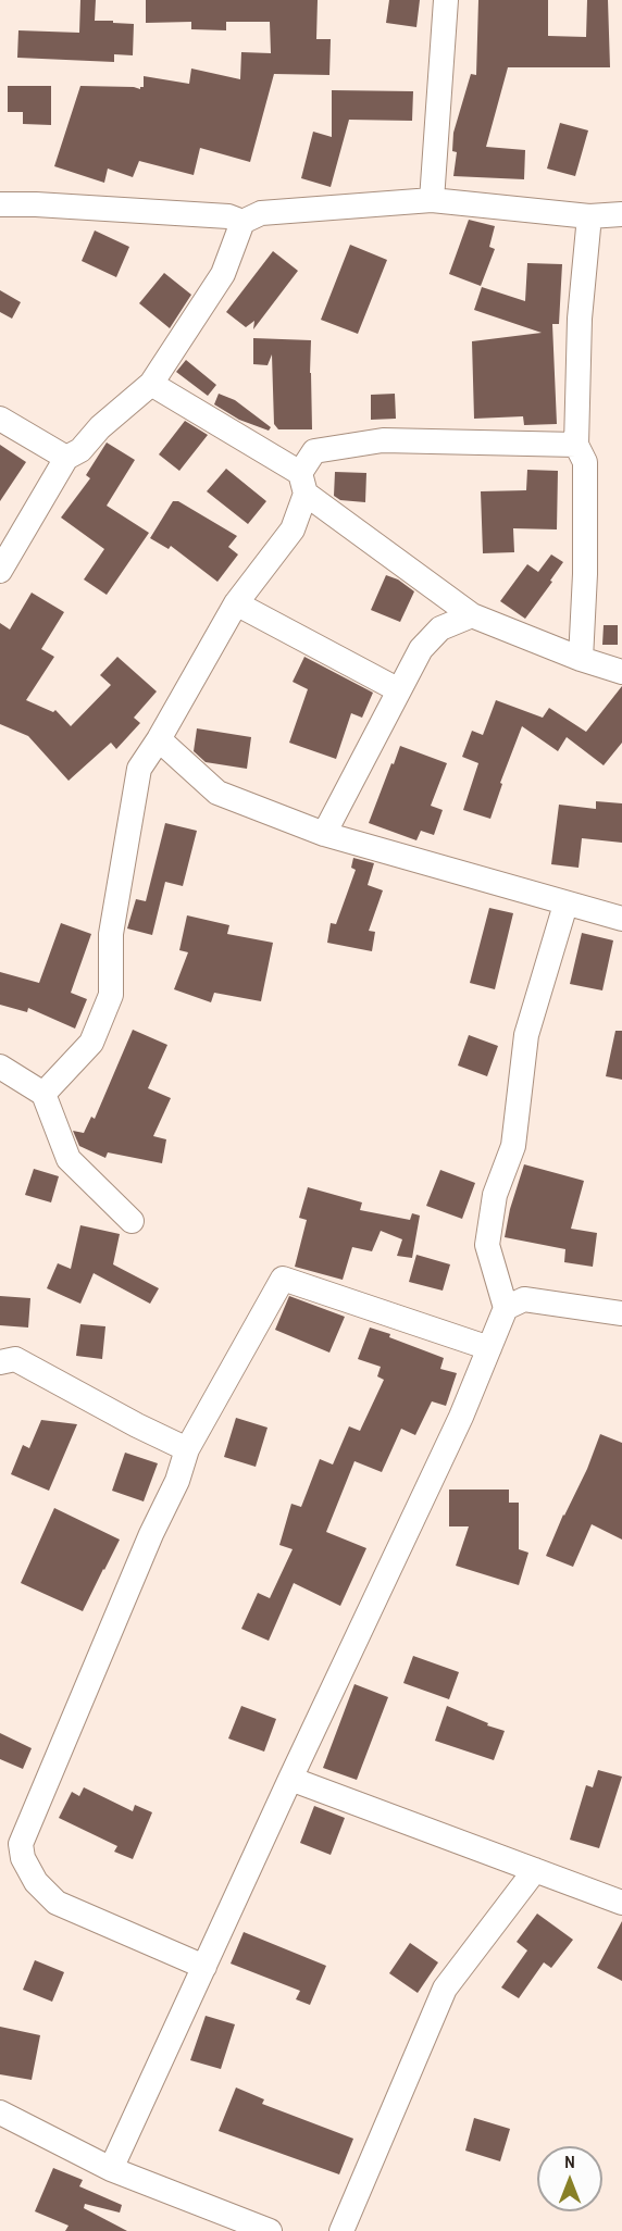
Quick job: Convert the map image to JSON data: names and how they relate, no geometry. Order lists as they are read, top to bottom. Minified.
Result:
{"north":"top"}
